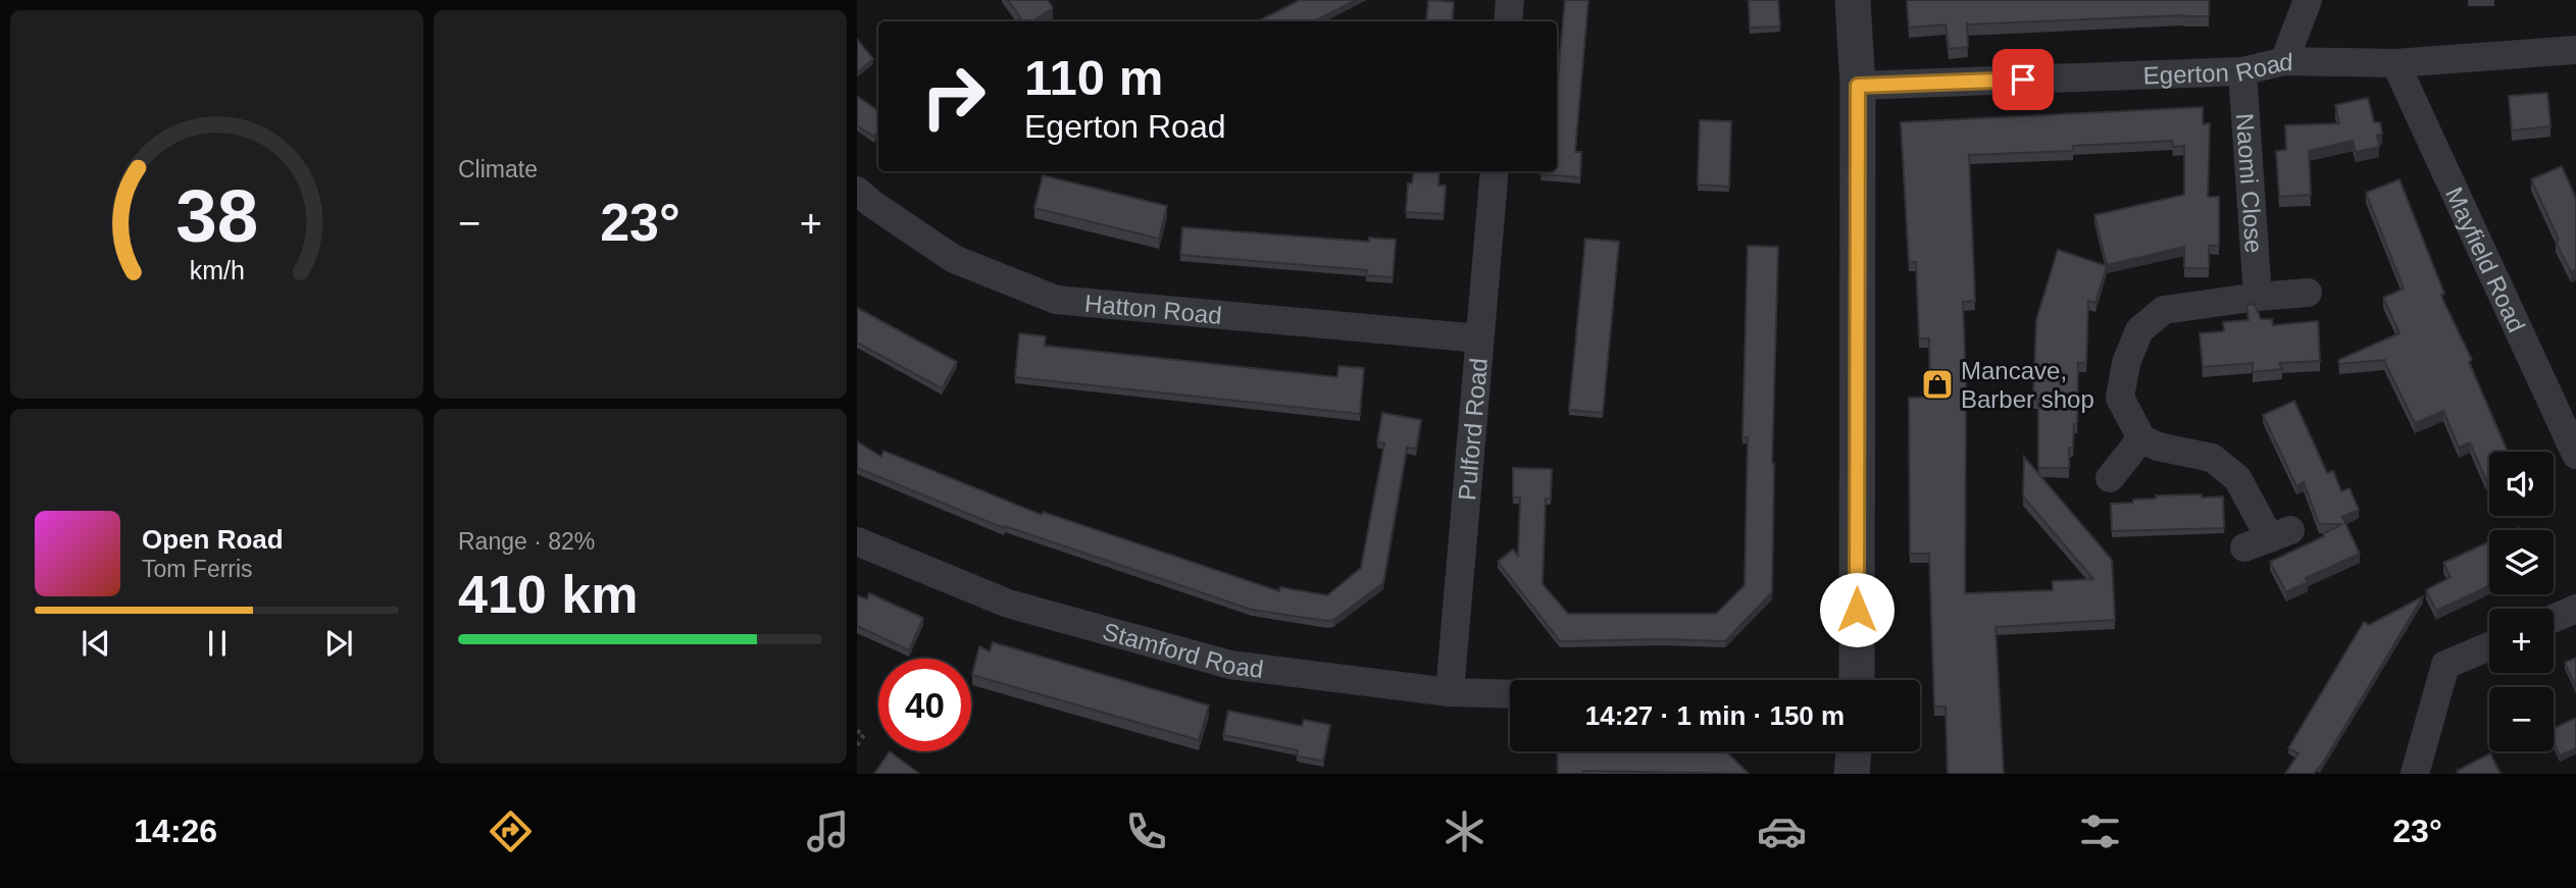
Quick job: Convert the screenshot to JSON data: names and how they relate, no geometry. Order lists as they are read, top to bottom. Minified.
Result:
{"streets":{"street":["Egerton Road","Naomi Close","Mayfield Road","Hatton Road","Pulford Road","Stamford Road"]},"crossings":[["Egerton Road","Naomi Close"],["Egerton Road","Mayfield Road"],["Hatton Road","Pulford Road"],["Pulford Road","Stamford Road"]],"places":{"shop":["Mancave, Barber shop"]},"page":{"tile":["Climate",["Range · 82%","410 km"]],"turn":["110 m","Egerton Road"],"heat":["−","23°","+"],"map_buttons":["+","−"],"song":["Open Road","Tom Ferris"],"limit":"40","trip":"14:27 · 1 min · 150 m","tabs":["14:26","23°"],"gauge":["38","km/h"]}}
